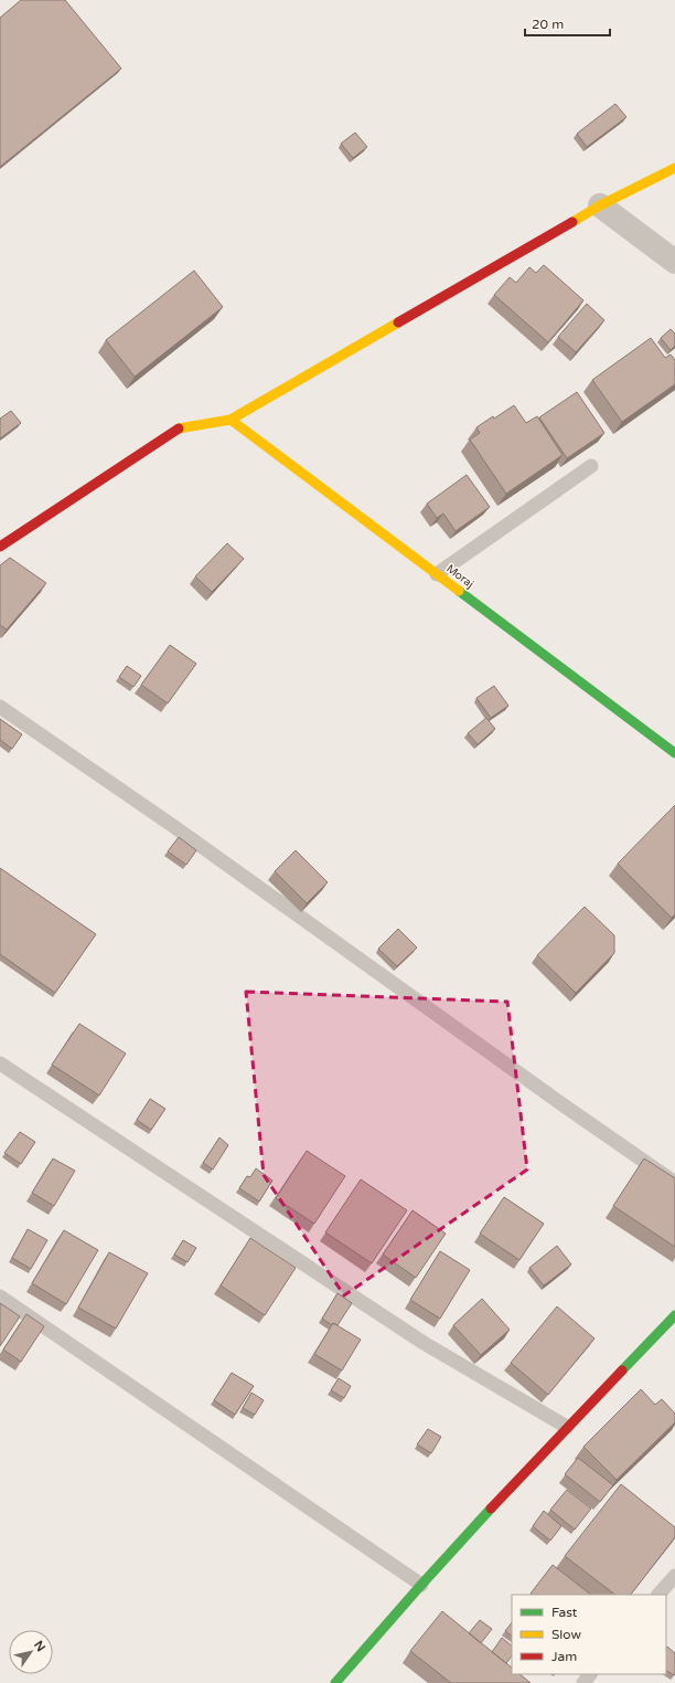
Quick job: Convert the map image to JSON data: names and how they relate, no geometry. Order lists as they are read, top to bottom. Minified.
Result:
{"streets":{"street":["Moraj"]},"legend":["Fast","Slow","Jam"],"scale_bar":"20 m","north":"top right"}
